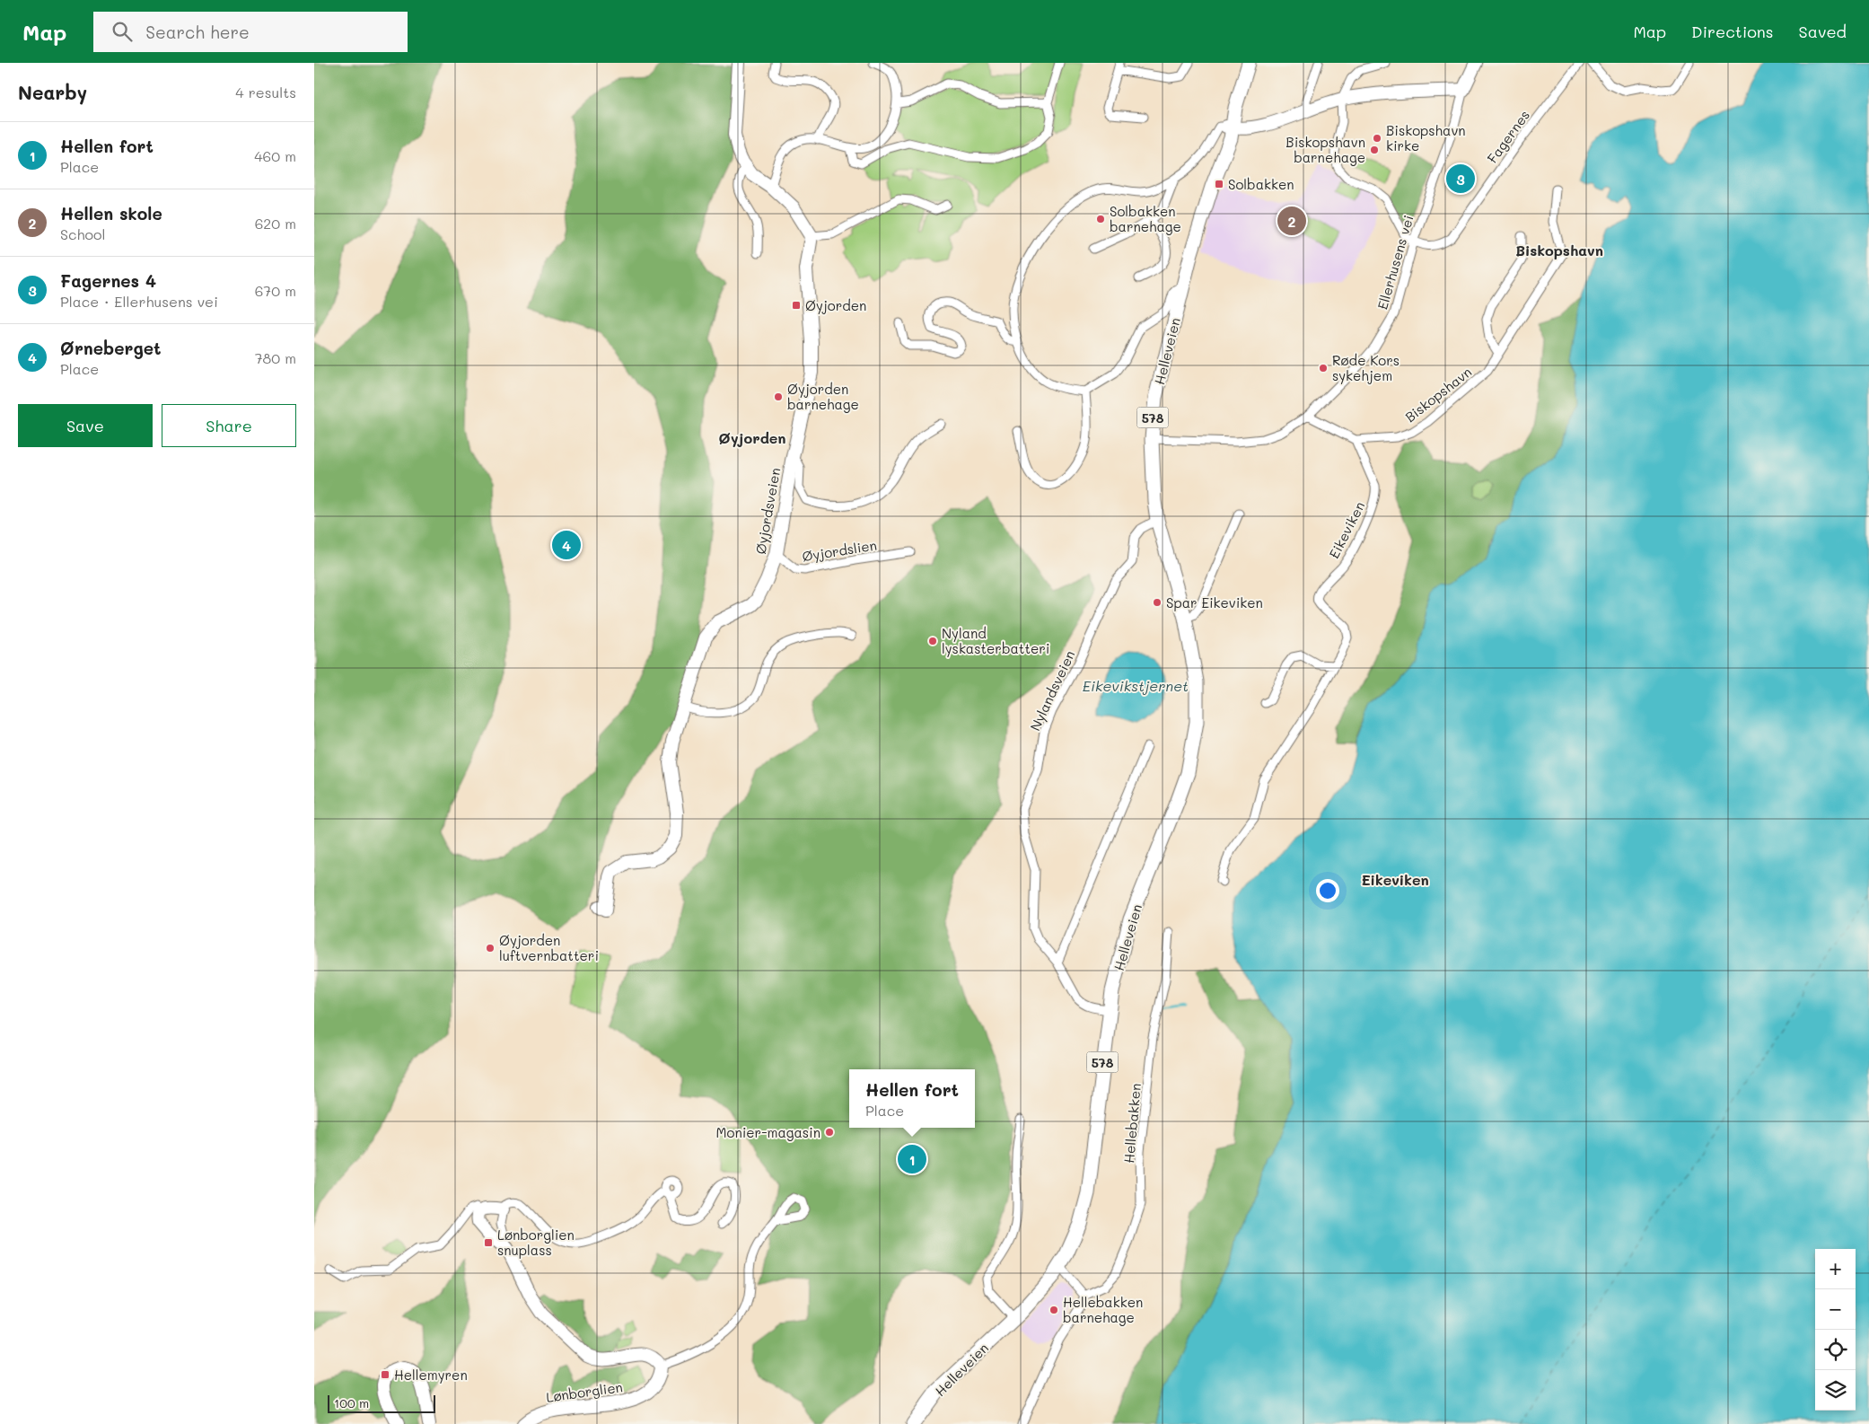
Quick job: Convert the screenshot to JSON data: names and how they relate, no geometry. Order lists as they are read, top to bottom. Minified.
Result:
{"streets":{"main road":["Helleveien","578"],"street":["Fagernes","Ellerhusens vei","Biskopshavn","Øyjordsveien","Eikeviken","Øyjordslien","Nylandsveien","Hellebakken","Lønborglien"]},"crossings":[["Fagernes","Ellerhusens vei"],["Ellerhusens vei","Helleveien"],["Helleveien","Nylandsveien"],["Biskopshavn","Eikeviken"],["Øyjordsveien","Øyjordslien"]],"districts":["Biskopshavn","Øyjorden","Eikeviken"],"water":["Eikevikstjernet"],"places":{"other":["Biskopshavn kirke","Biskopshavn barnehage","Solbakken barnehage","Røde Kors sykehjem","Øyjorden barnehage","Spar Eikeviken","Nyland lyskasterbatteri","Øyjorden luftvernbatteri","Monier-magasin","Hellebakken barnehage"],"transit":["Solbakken","Øyjorden","Lønborglien snuplass","Hellemyren"]},"scale_bar":"100 m","page":{"header":"Map","search":"Search here","nav":["Map","Directions","Saved"],"heading":["Nearby","4 results"],"list":[{"mark":"1","name":"Hellen fort","note":"Place","value":"460 m"},{"mark":"2","name":"Hellen skole","note":"School","value":"620 m"},{"mark":"3","name":"Fagernes 4","note":"Place · Ellerhusens vei","value":"670 m"},{"mark":"4","name":"Ørneberget","note":"Place","value":"780 m"}],"pins":["3","2","4","1"],"buttons":["Save","Share"],"popup":["Hellen fort","Place"],"map_buttons":["+","−"],"scale":"100 m"}}
